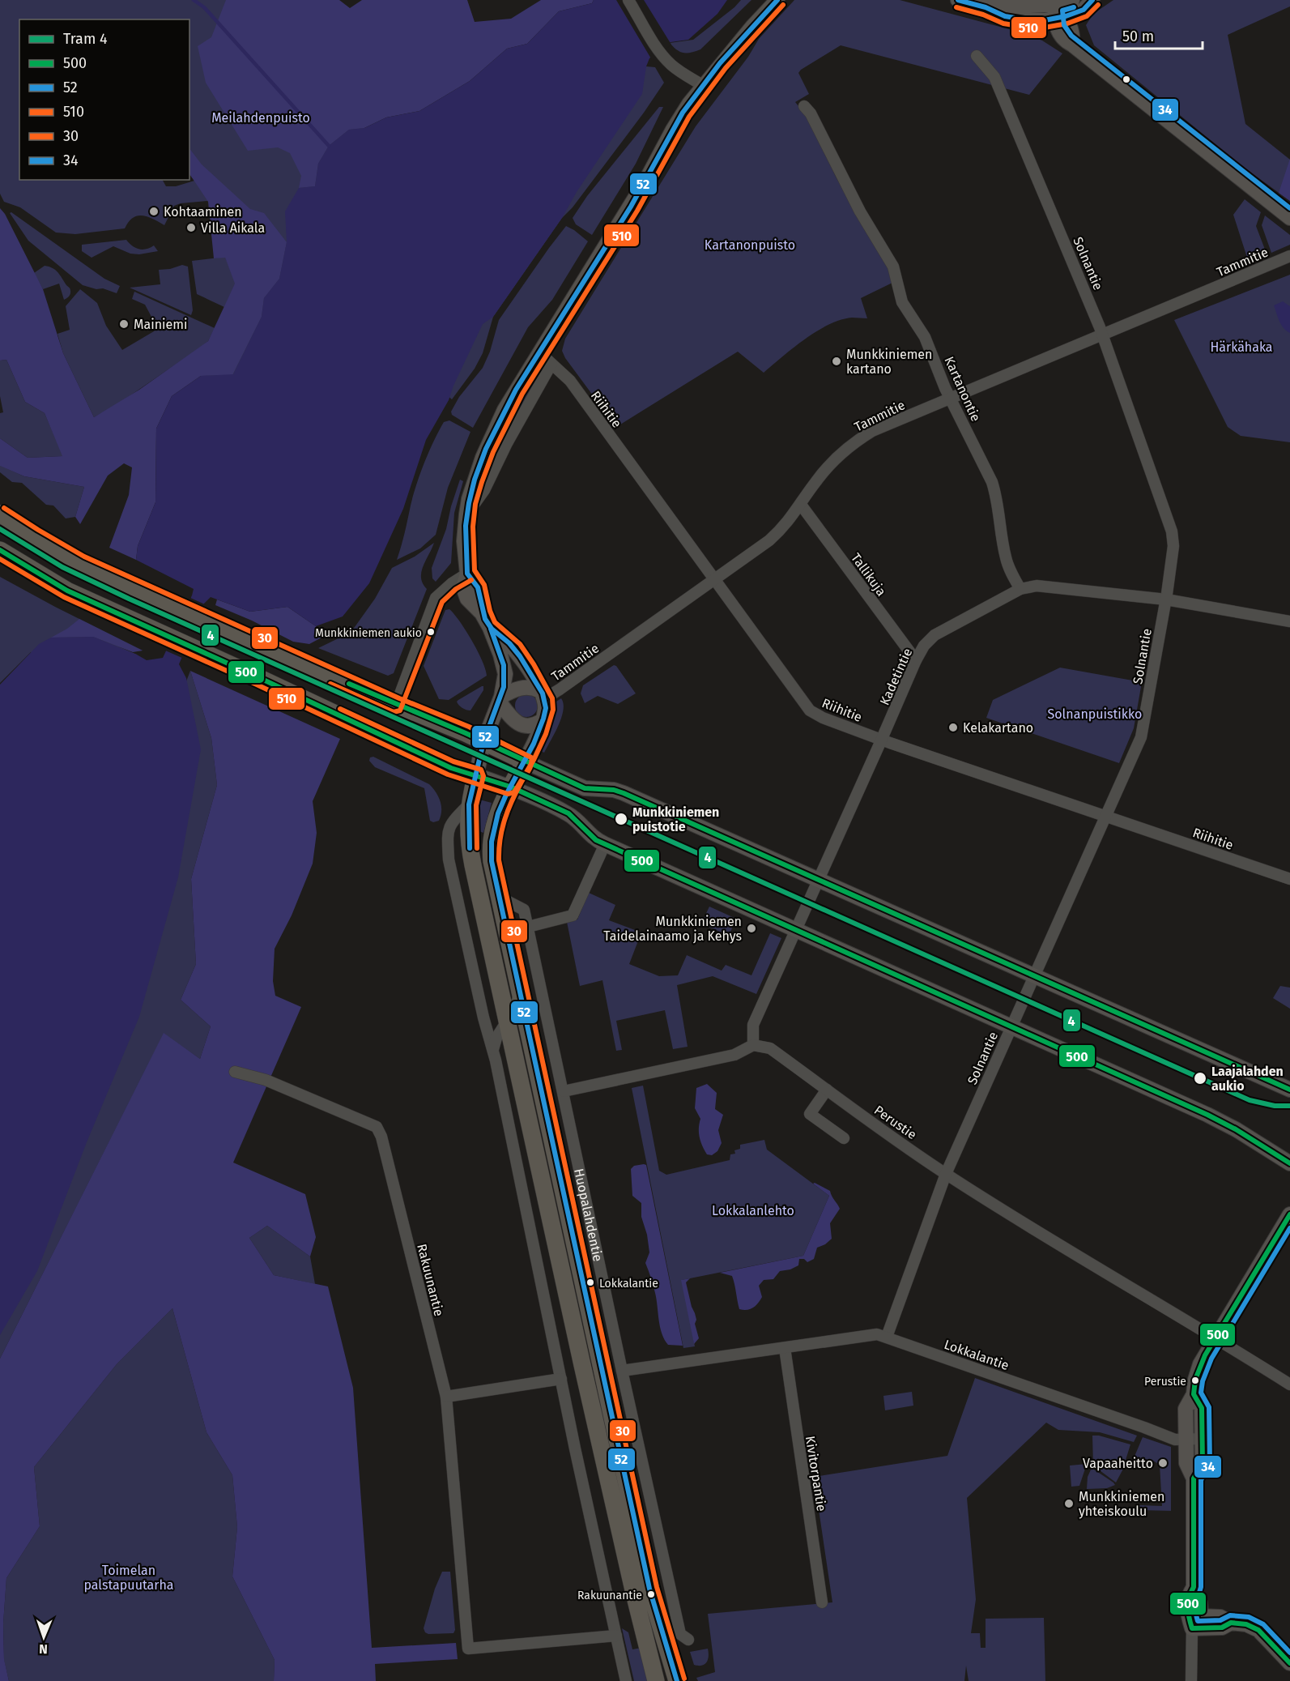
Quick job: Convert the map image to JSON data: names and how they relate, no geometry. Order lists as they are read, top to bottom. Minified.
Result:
{"streets":{"main road":["Huopalahdentie"],"street":["Tammitie","Solnantie","Kartanontie","Riihitie","Tallikuja","Kadetintie","Perustie","Rakuunantie","Lokkalantie","Kivitorpantie"]},"crossings":[["Tammitie","Solnantie"],["Tammitie","Kartanontie"],["Tammitie","Riihitie"],["Tammitie","Tallikuja"],["Solnantie","Riihitie"],["Solnantie","Kadetintie"],["Solnantie","Perustie"],["Solnantie","Lokkalantie"],["Kartanontie","Kadetintie"],["Riihitie","Kadetintie"],["Tallikuja","Kadetintie"],["Kadetintie","Perustie"],["Huopalahdentie","Lokkalantie"],["Lokkalantie","Kivitorpantie"]],"parks":["Meilahdenpuisto","Kartanonpuisto","Härkähaka","Solnanpuistikko","Lokkalanlehto","Toimelan palstapuutarha"],"places":["Kohtaaminen","Villa Aikala","Mainiemi","Munkkiniemen kartano","Munkkiniemen aukio","Kelakartano","Munkkiniemen puistotie","Munkkiniemen Taidelainaamo ja Kehys","Laajalahden aukio","Lokkalantie","Perustie","Vapaaheitto","Munkkiniemen yhteiskoulu","Rakuunantie"],"lines":["transit line 52","transit line 510","transit line 34","transit line 30","tram line 4","transit line 500"],"legend":["Tram 4","500","52","510","30","34"],"scale_bar":"50 m","north":"bottom"}
